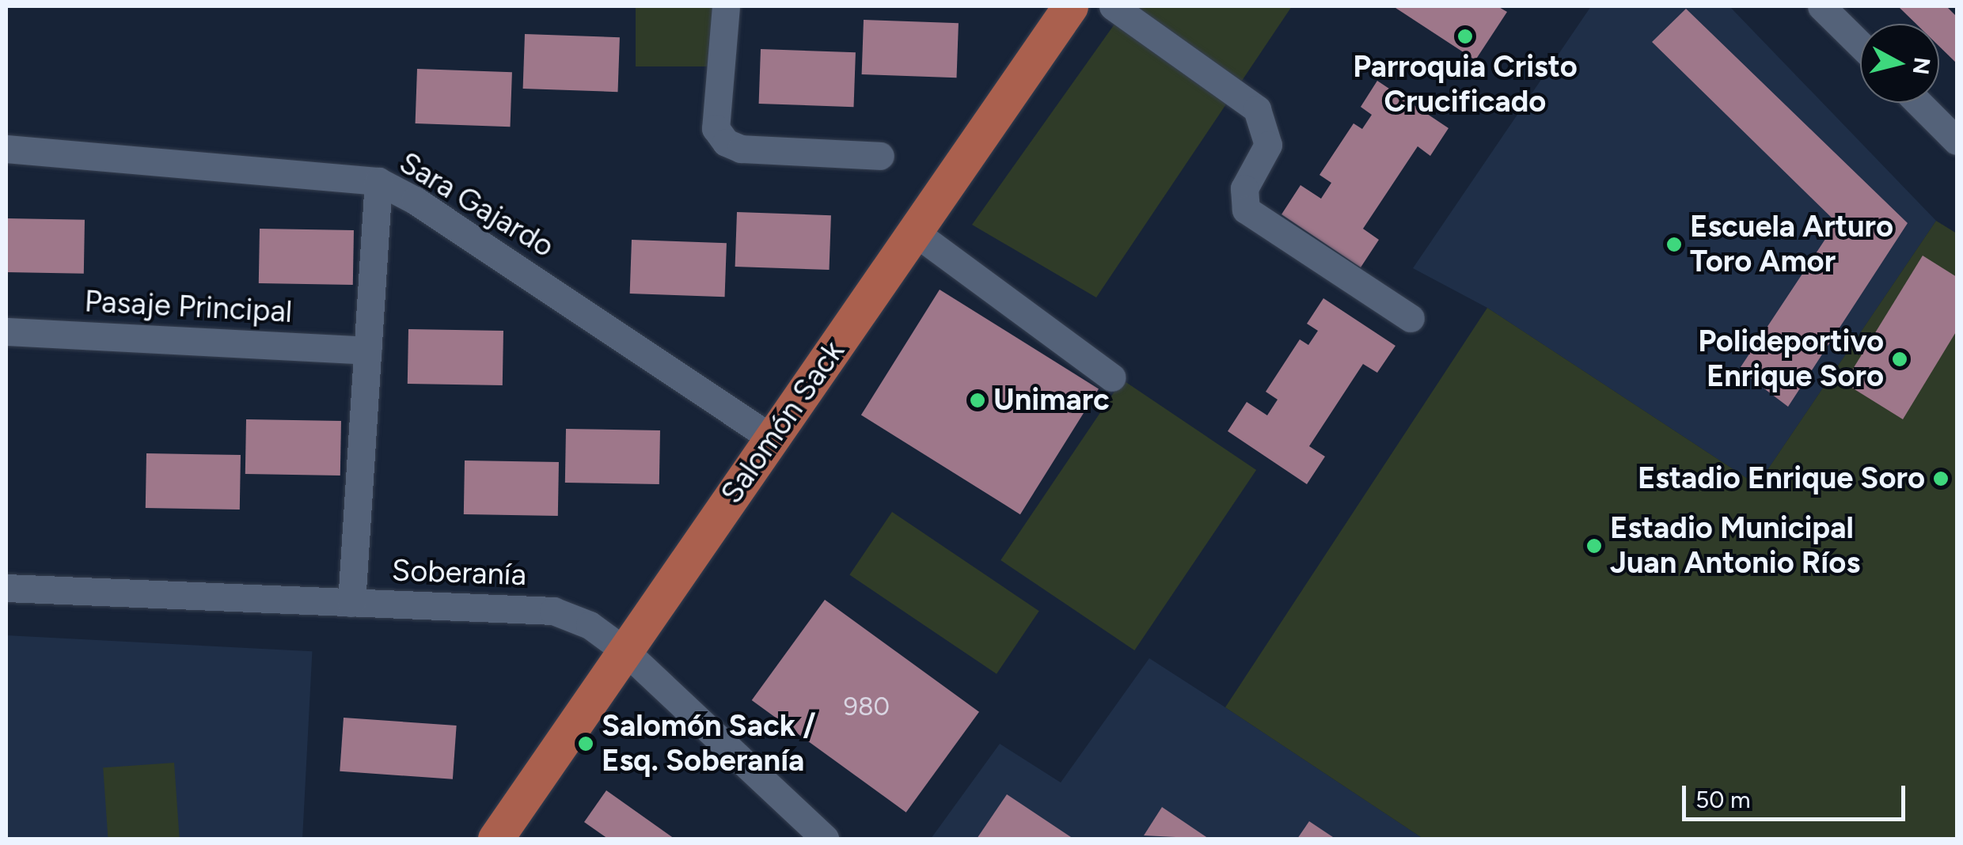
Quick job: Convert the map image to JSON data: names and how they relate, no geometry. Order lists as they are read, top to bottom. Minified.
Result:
{"streets":{"main road":["Salomón Sack"],"street":["Sara Gajardo","Pasaje Principal","Soberanía"]},"crossings":[["Sara Gajardo","Salomón Sack"],["Salomón Sack","Soberanía"]],"places":["Parroquia Cristo Crucificado","Escuela Arturo Toro Amor","Polideportivo Enrique Soro","Unimarc","Estadio Enrique Soro","Estadio Municipal Juan Antonio Ríos","Salomón Sack / Esq. Soberanía"],"house_numbers":["980"],"scale_bar":"50 m","north":"right"}
